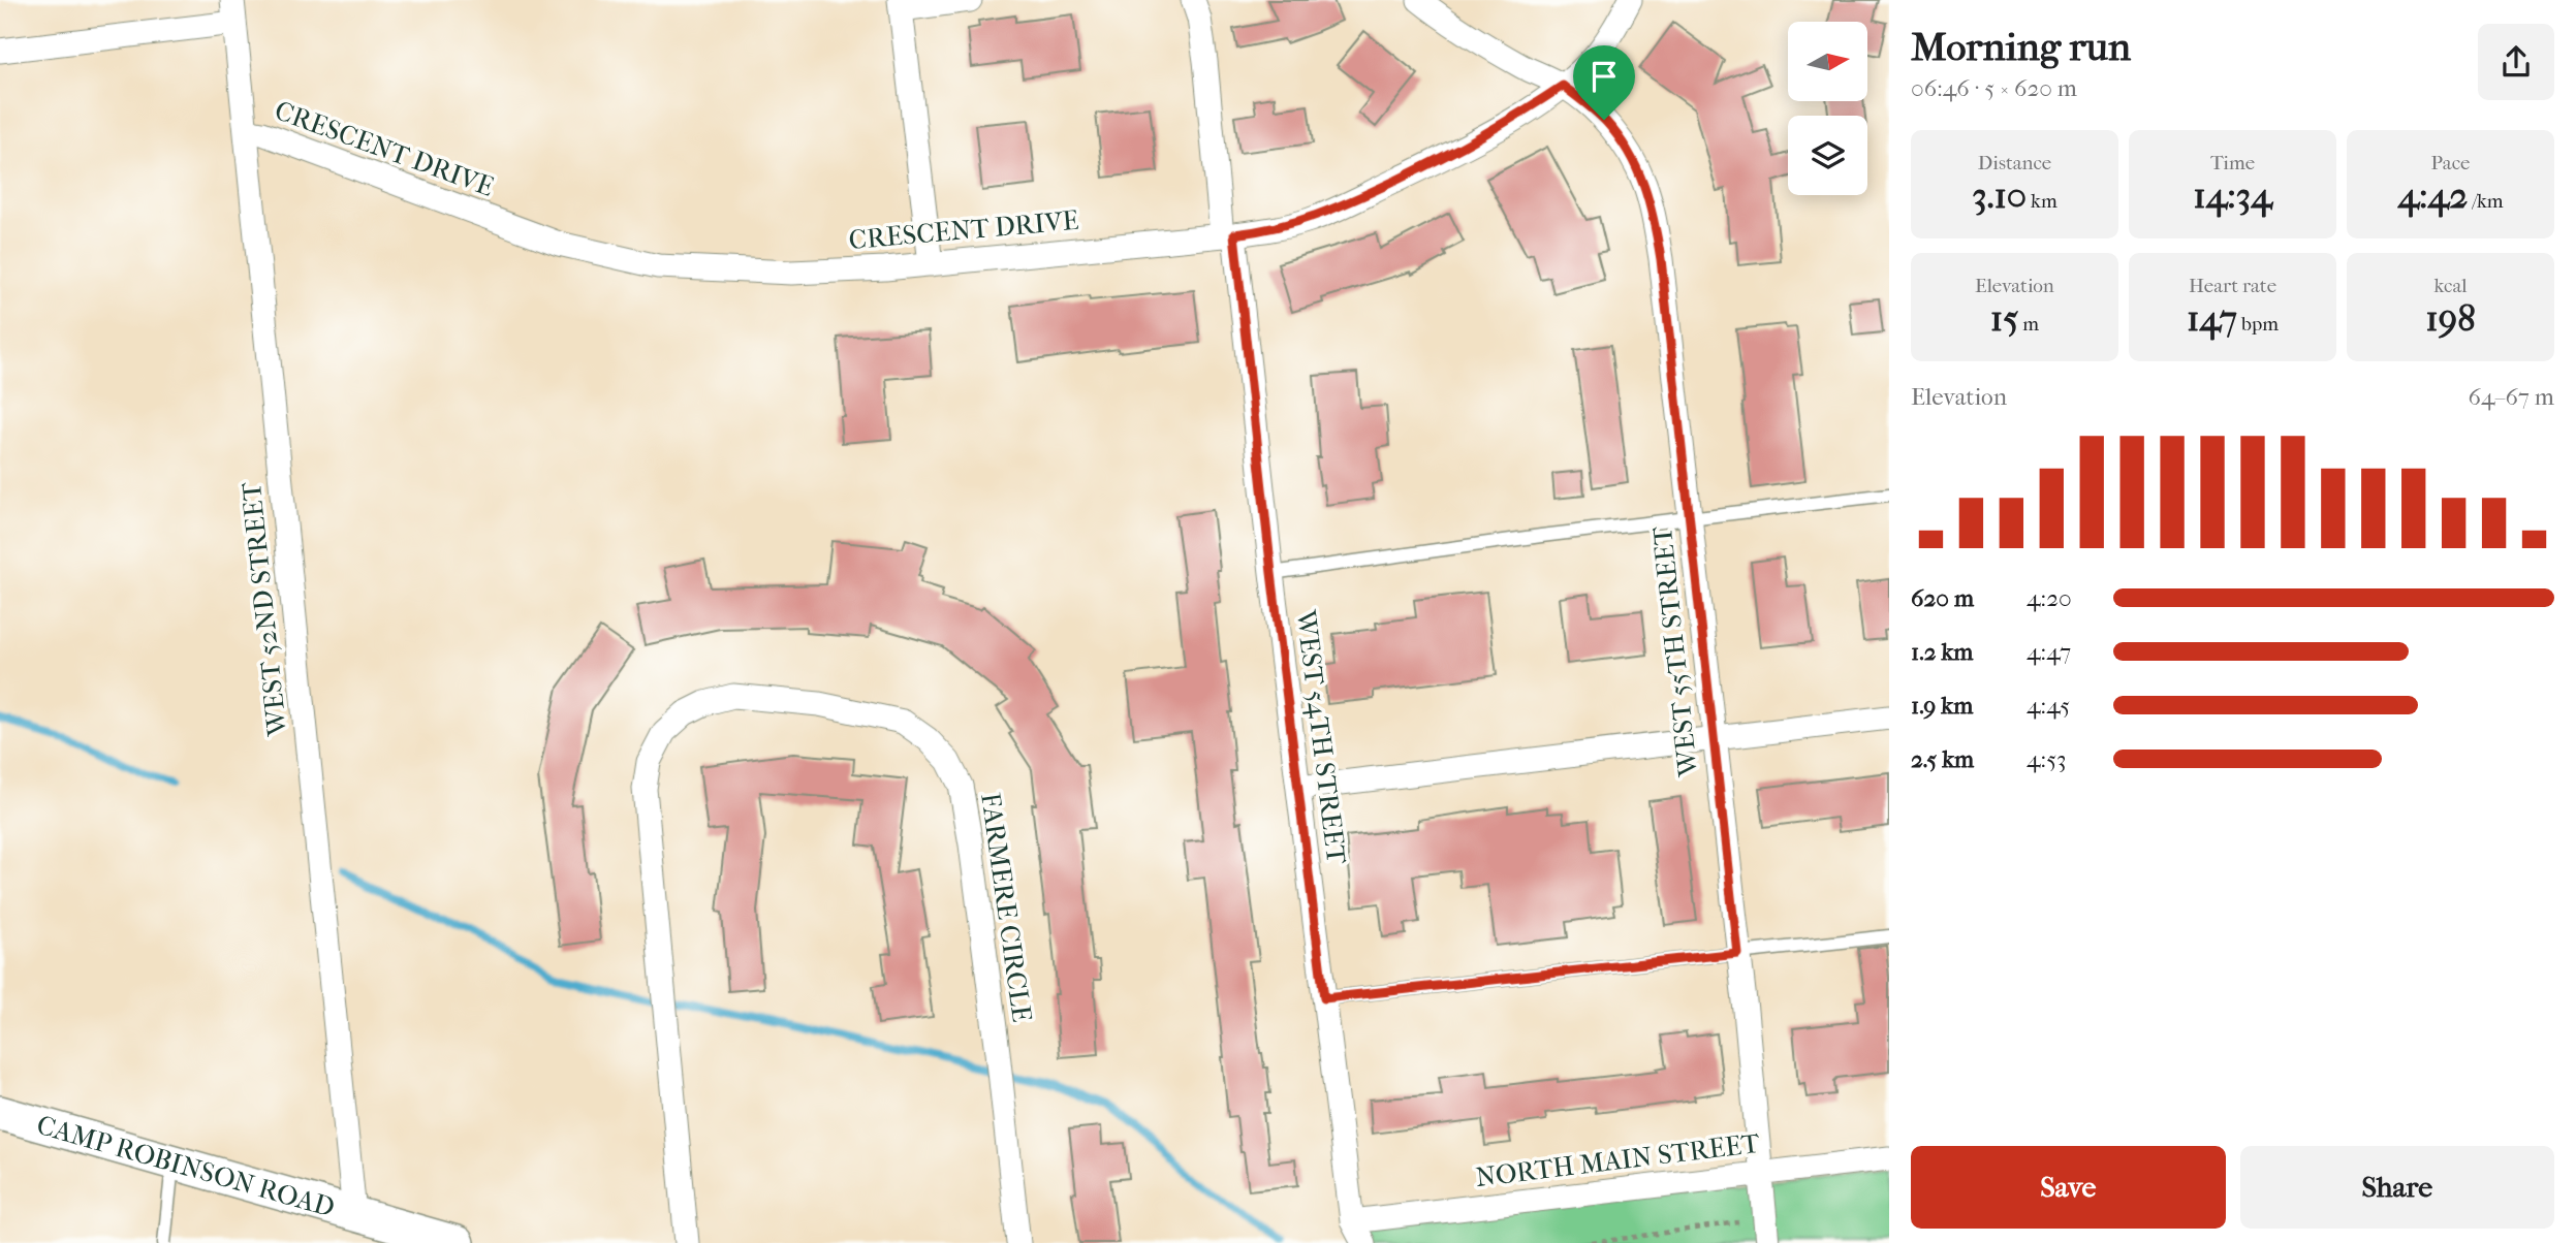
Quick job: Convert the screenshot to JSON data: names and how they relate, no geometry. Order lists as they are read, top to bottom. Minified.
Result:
{"streets":{"main road":["CAMP ROBINSON ROAD"],"street":["CRESCENT DRIVE","WEST 52ND STREET","WEST 55TH STREET","WEST 54TH STREET","FARMERE CIRCLE","NORTH MAIN STREET"]},"crossings":[["CRESCENT DRIVE","WEST 52ND STREET"],["CRESCENT DRIVE","WEST 55TH STREET"],["CRESCENT DRIVE","WEST 54TH STREET"],["WEST 52ND STREET","CAMP ROBINSON ROAD"],["WEST 55TH STREET","NORTH MAIN STREET"],["WEST 54TH STREET","NORTH MAIN STREET"]],"north":"right","page":{"heading":["Morning run","06:46 · 5 × 620 m"],"stats":[["Distance","3.10 km"],["Time","14:34"],["Pace","4:42 /km"],["Elevation","15 m"],["Heart rate","147 bpm"],["kcal","198"]],"chart":["Elevation","64–67 m"],"list":[{"name":"620 m","note":"4:20"},{"name":"1.2 km","note":"4:47"},{"name":"1.9 km","note":"4:45"},{"name":"2.5 km","note":"4:53"}],"buttons":["Save","Share"]}}
